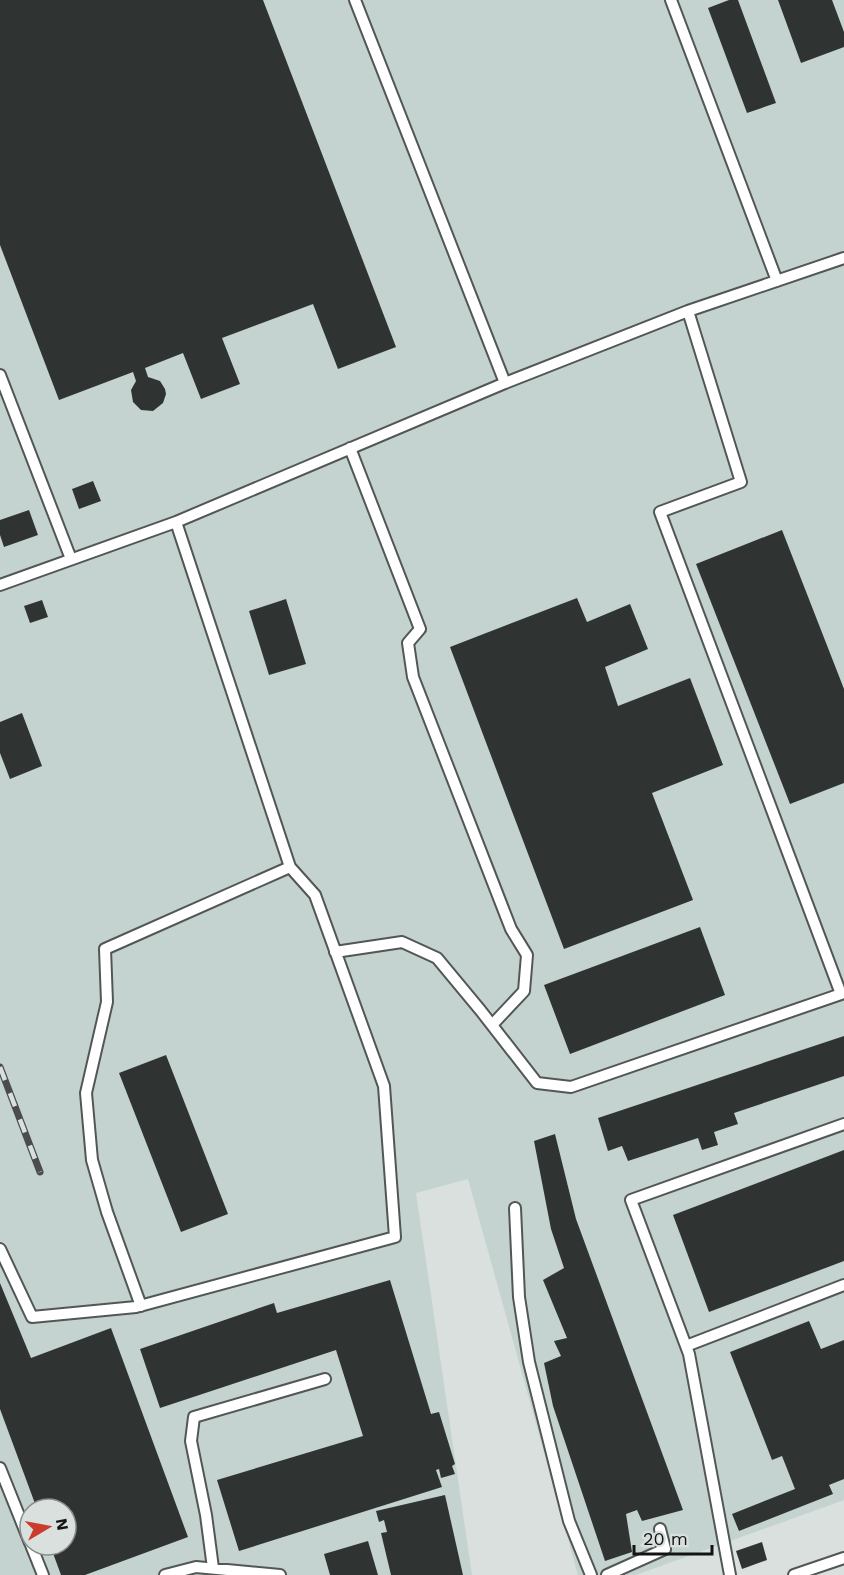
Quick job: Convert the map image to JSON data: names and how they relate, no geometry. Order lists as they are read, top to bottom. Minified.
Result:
{"scale_bar":"20 m","north":"right"}
